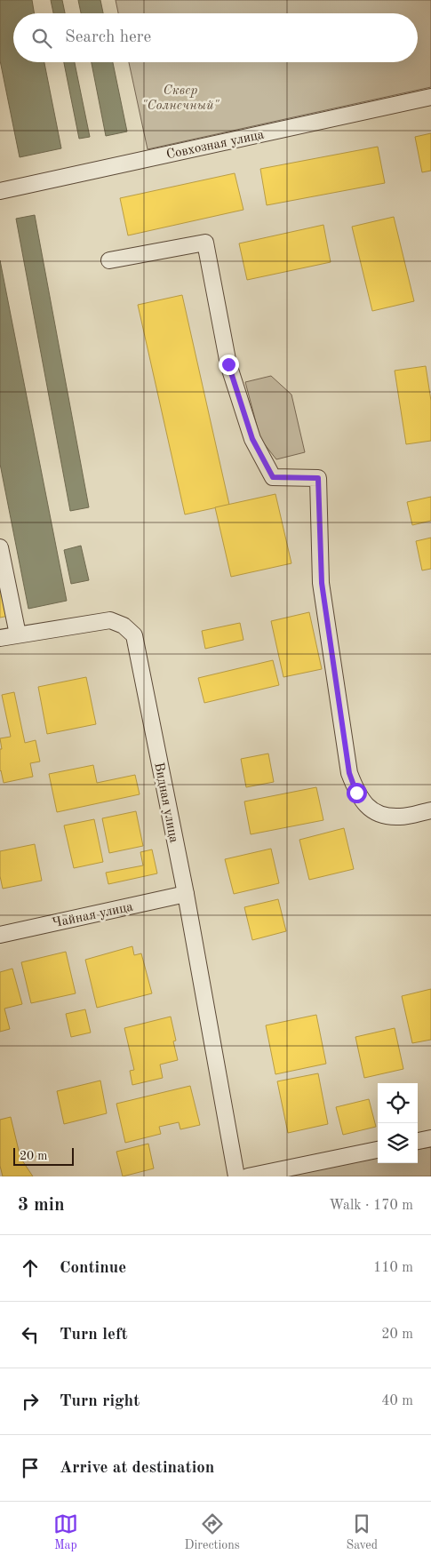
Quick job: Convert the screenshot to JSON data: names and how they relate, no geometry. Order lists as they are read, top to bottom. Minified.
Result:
{"streets":{"street":["Совхозная улица","Видная улица","Чайная улица"]},"crossings":[["Видная улица","Чайная улица"]],"parks":["Сквер \"Солнечный\""],"scale_bar":"20 m","page":{"search":"Search here","scale":"20 m","heading":["3 min","Walk · 170 m"],"list":[["Continue","110 m"],["Turn left","20 m"],["Turn right","40 m"],"Arrive at destination"],"nav":["Map","Directions","Saved"]}}
